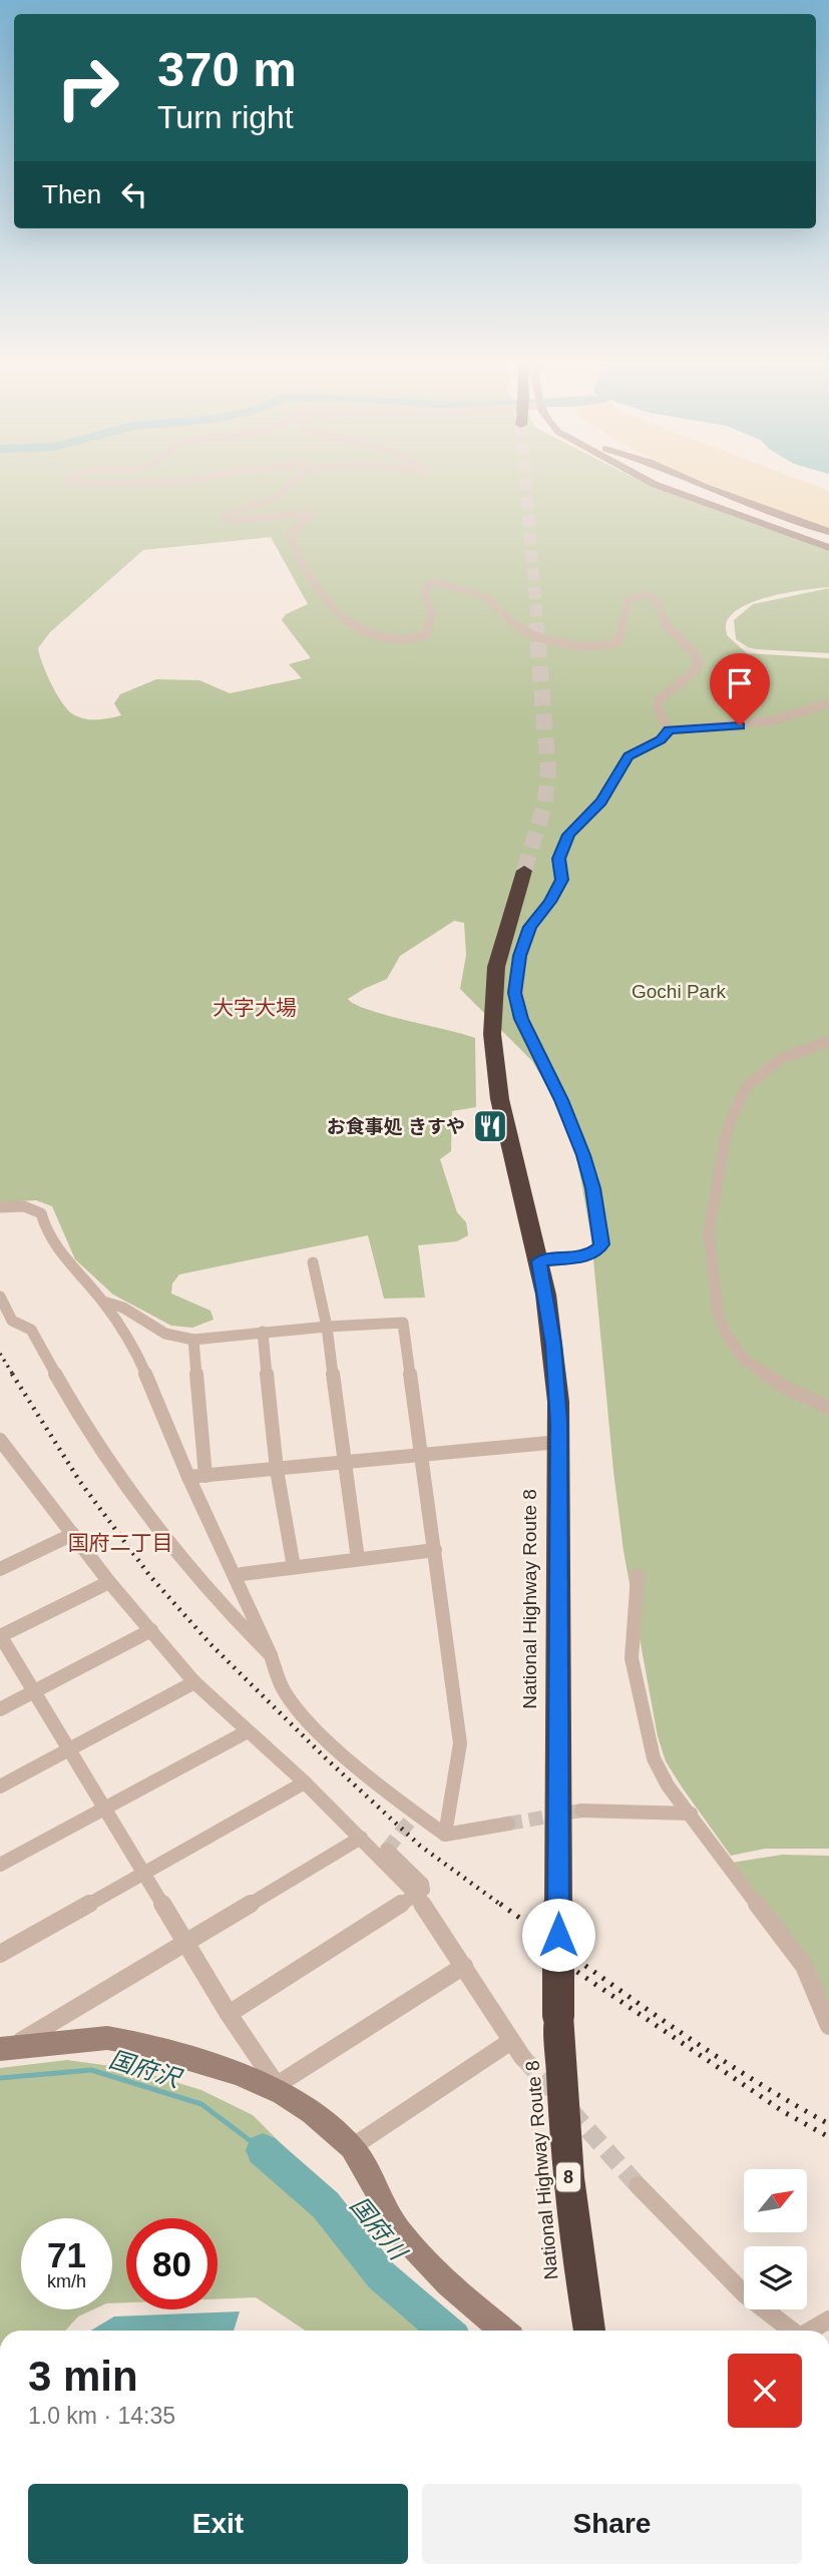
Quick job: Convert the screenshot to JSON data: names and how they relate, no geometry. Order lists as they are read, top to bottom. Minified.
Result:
{"streets":{"highway":["National Highway Route 8","8"]},"districts":["大字大場","国府二丁目"],"water":["国府沢","国府川"],"parks":["Gochi Park"],"places":{"restaurant":["お食事処 きすや"]},"north":"top right","page":{"turn":["370 m","Turn right"],"then":"Then","speed":"71 km/h","limit":"80","heading":["3 min","1.0 km · 14:35"],"buttons":["Exit","Share"]}}
